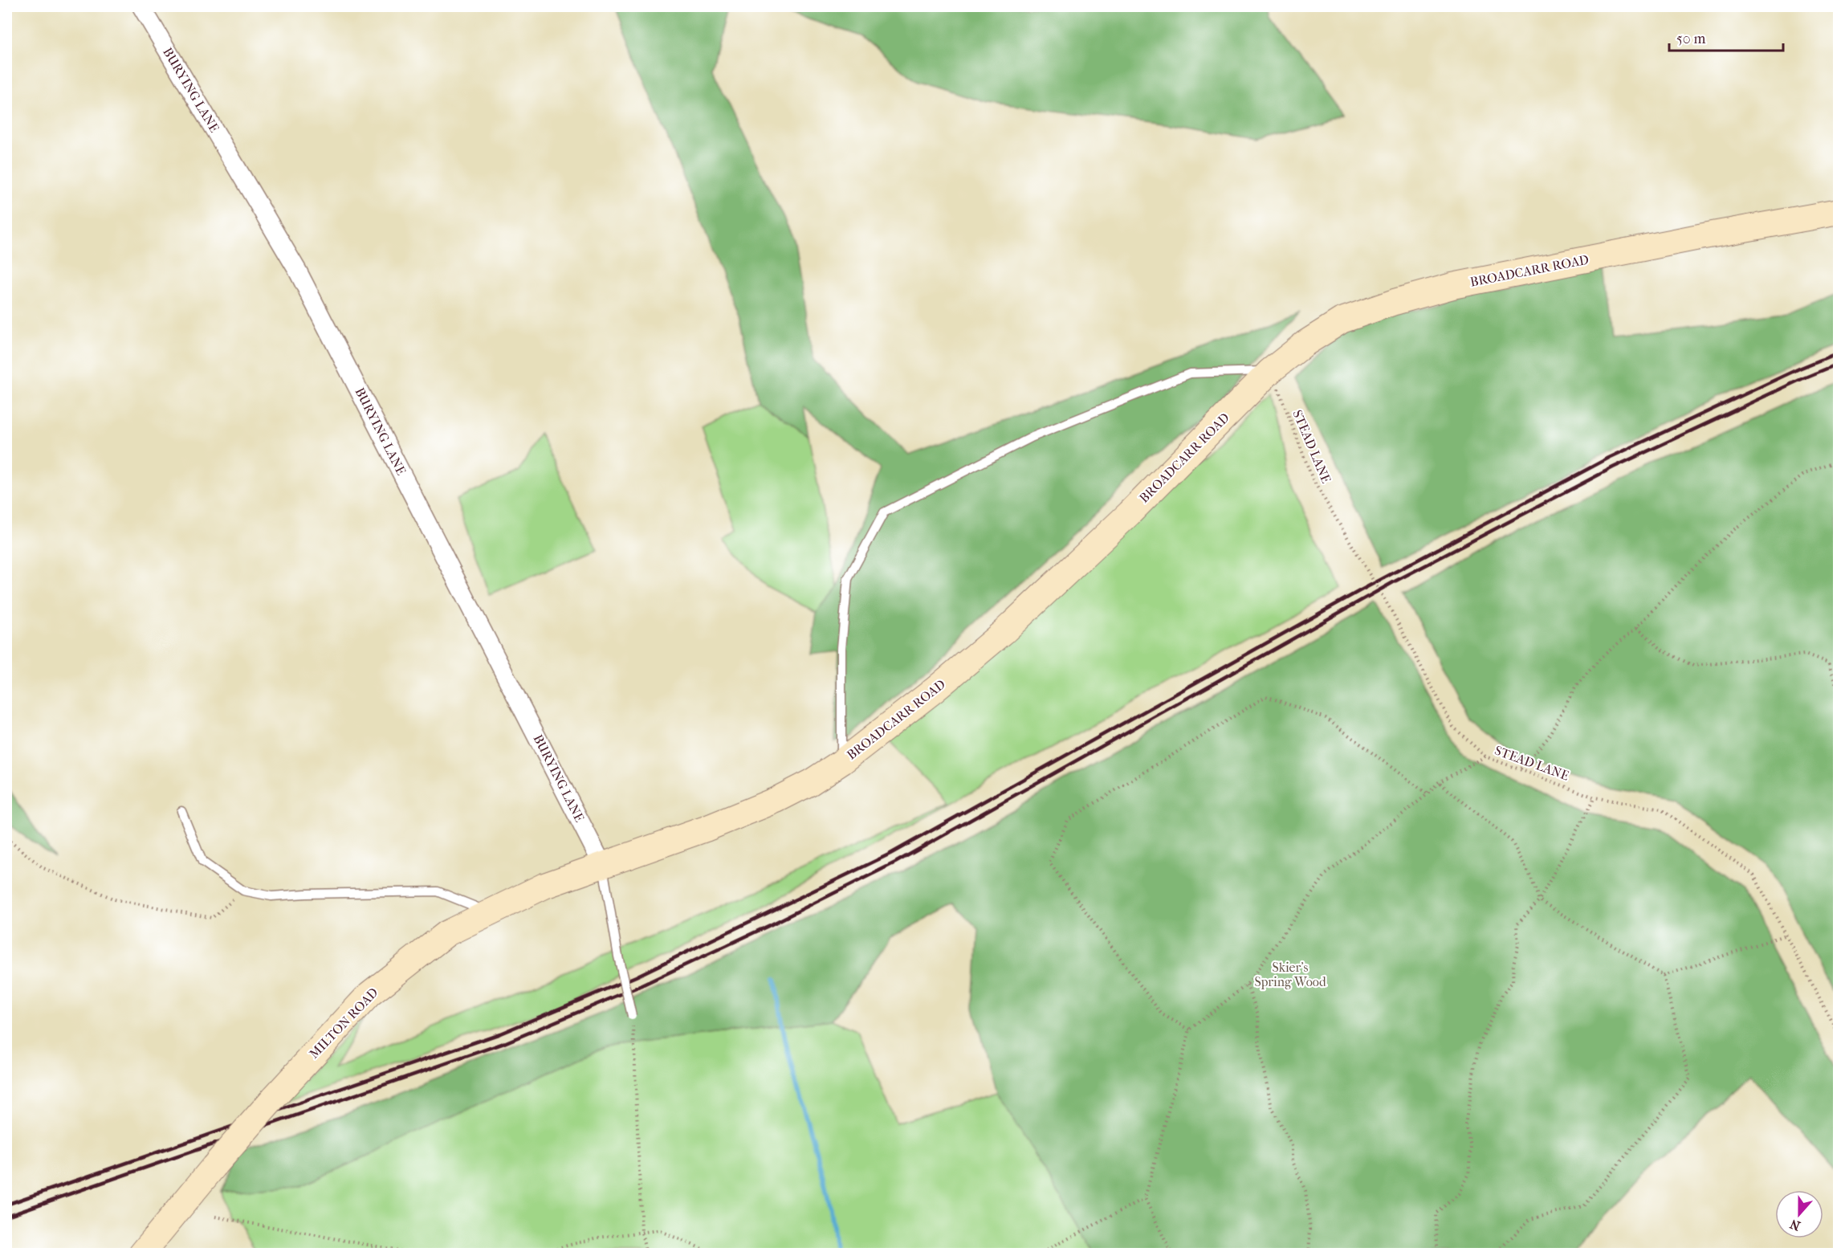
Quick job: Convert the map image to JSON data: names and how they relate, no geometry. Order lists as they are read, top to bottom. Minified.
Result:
{"streets":{"street":["BURYING LANE","BROADCARR ROAD","MILTON ROAD"],"path":["STEAD LANE"]},"crossings":[["BURYING LANE","BROADCARR ROAD"],["BURYING LANE","MILTON ROAD"],["BROADCARR ROAD","STEAD LANE"],["BROADCARR ROAD","MILTON ROAD"]],"parks":["Skier's Spring Wood"],"scale_bar":"50 m","north":"bottom"}
